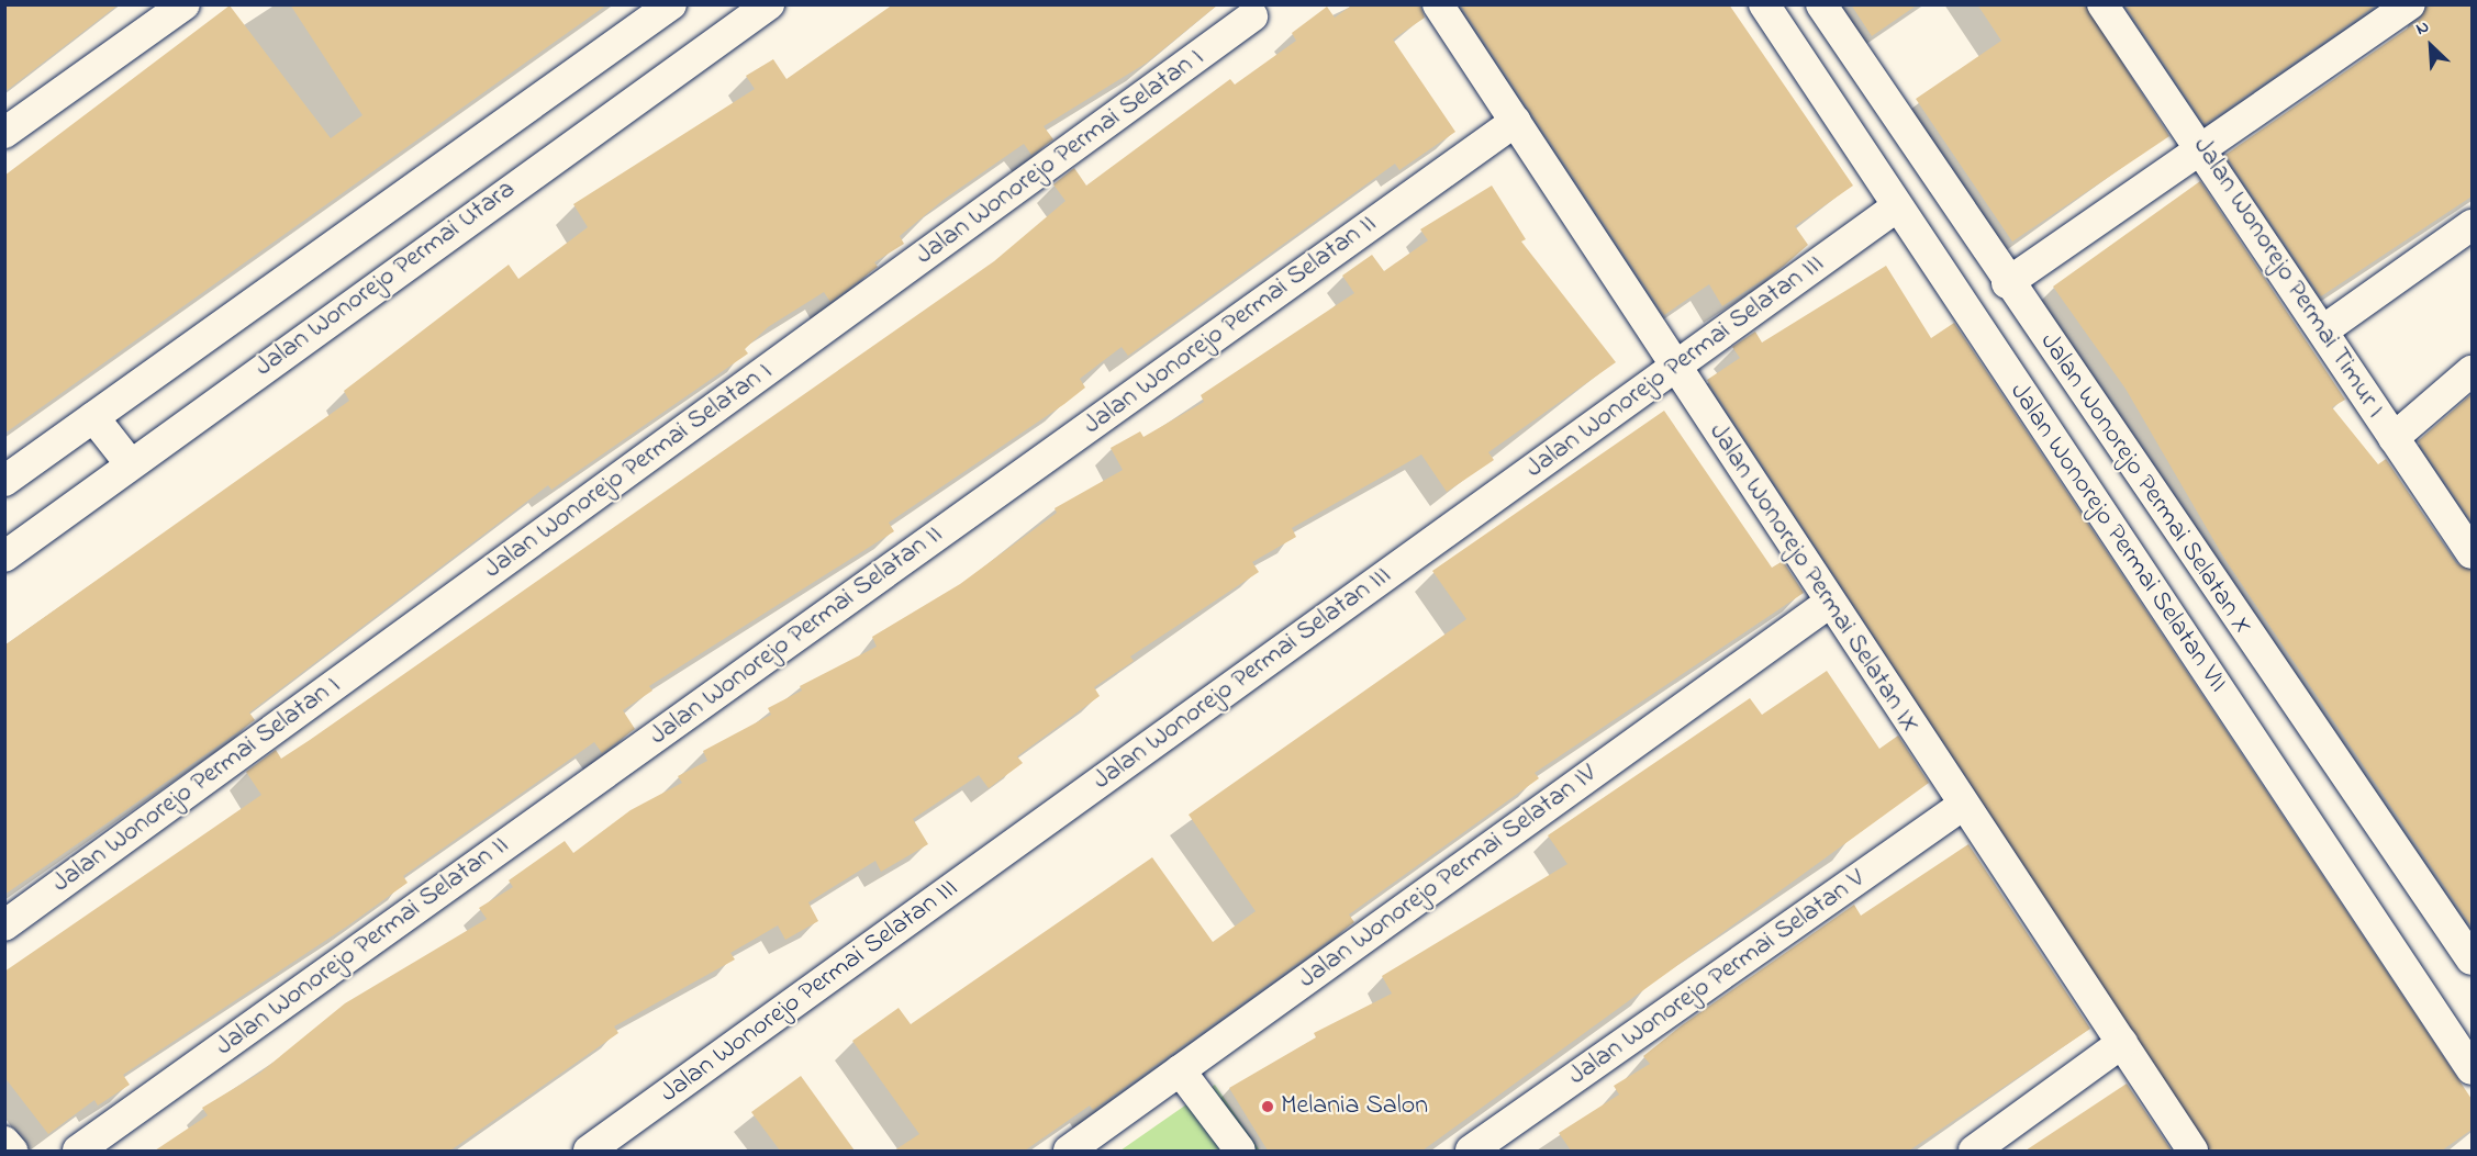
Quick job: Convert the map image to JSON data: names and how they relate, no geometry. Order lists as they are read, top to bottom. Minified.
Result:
{"streets":{"street":["Jalan Wonorejo Permai Selatan I","Jalan Wonorejo Permai Timur I","Jalan Wonorejo Permai Utara","Jalan Wonorejo Permai Selatan II","Jalan Wonorejo Permai Selatan III","Jalan Wonorejo Permai Selatan X","Jalan Wonorejo Permai Selatan VII","Jalan Wonorejo Permai Selatan IX","Jalan Wonorejo Permai Selatan IV","Jalan Wonorejo Permai Selatan V"]},"crossings":[["Jalan Wonorejo Permai Selatan II","Jalan Wonorejo Permai Selatan IX"],["Jalan Wonorejo Permai Selatan III","Jalan Wonorejo Permai Selatan VII"],["Jalan Wonorejo Permai Selatan III","Jalan Wonorejo Permai Selatan IX"],["Jalan Wonorejo Permai Selatan IX","Jalan Wonorejo Permai Selatan IV"],["Jalan Wonorejo Permai Selatan IX","Jalan Wonorejo Permai Selatan V"]],"places":["Melania Salon"],"north":"top left"}
